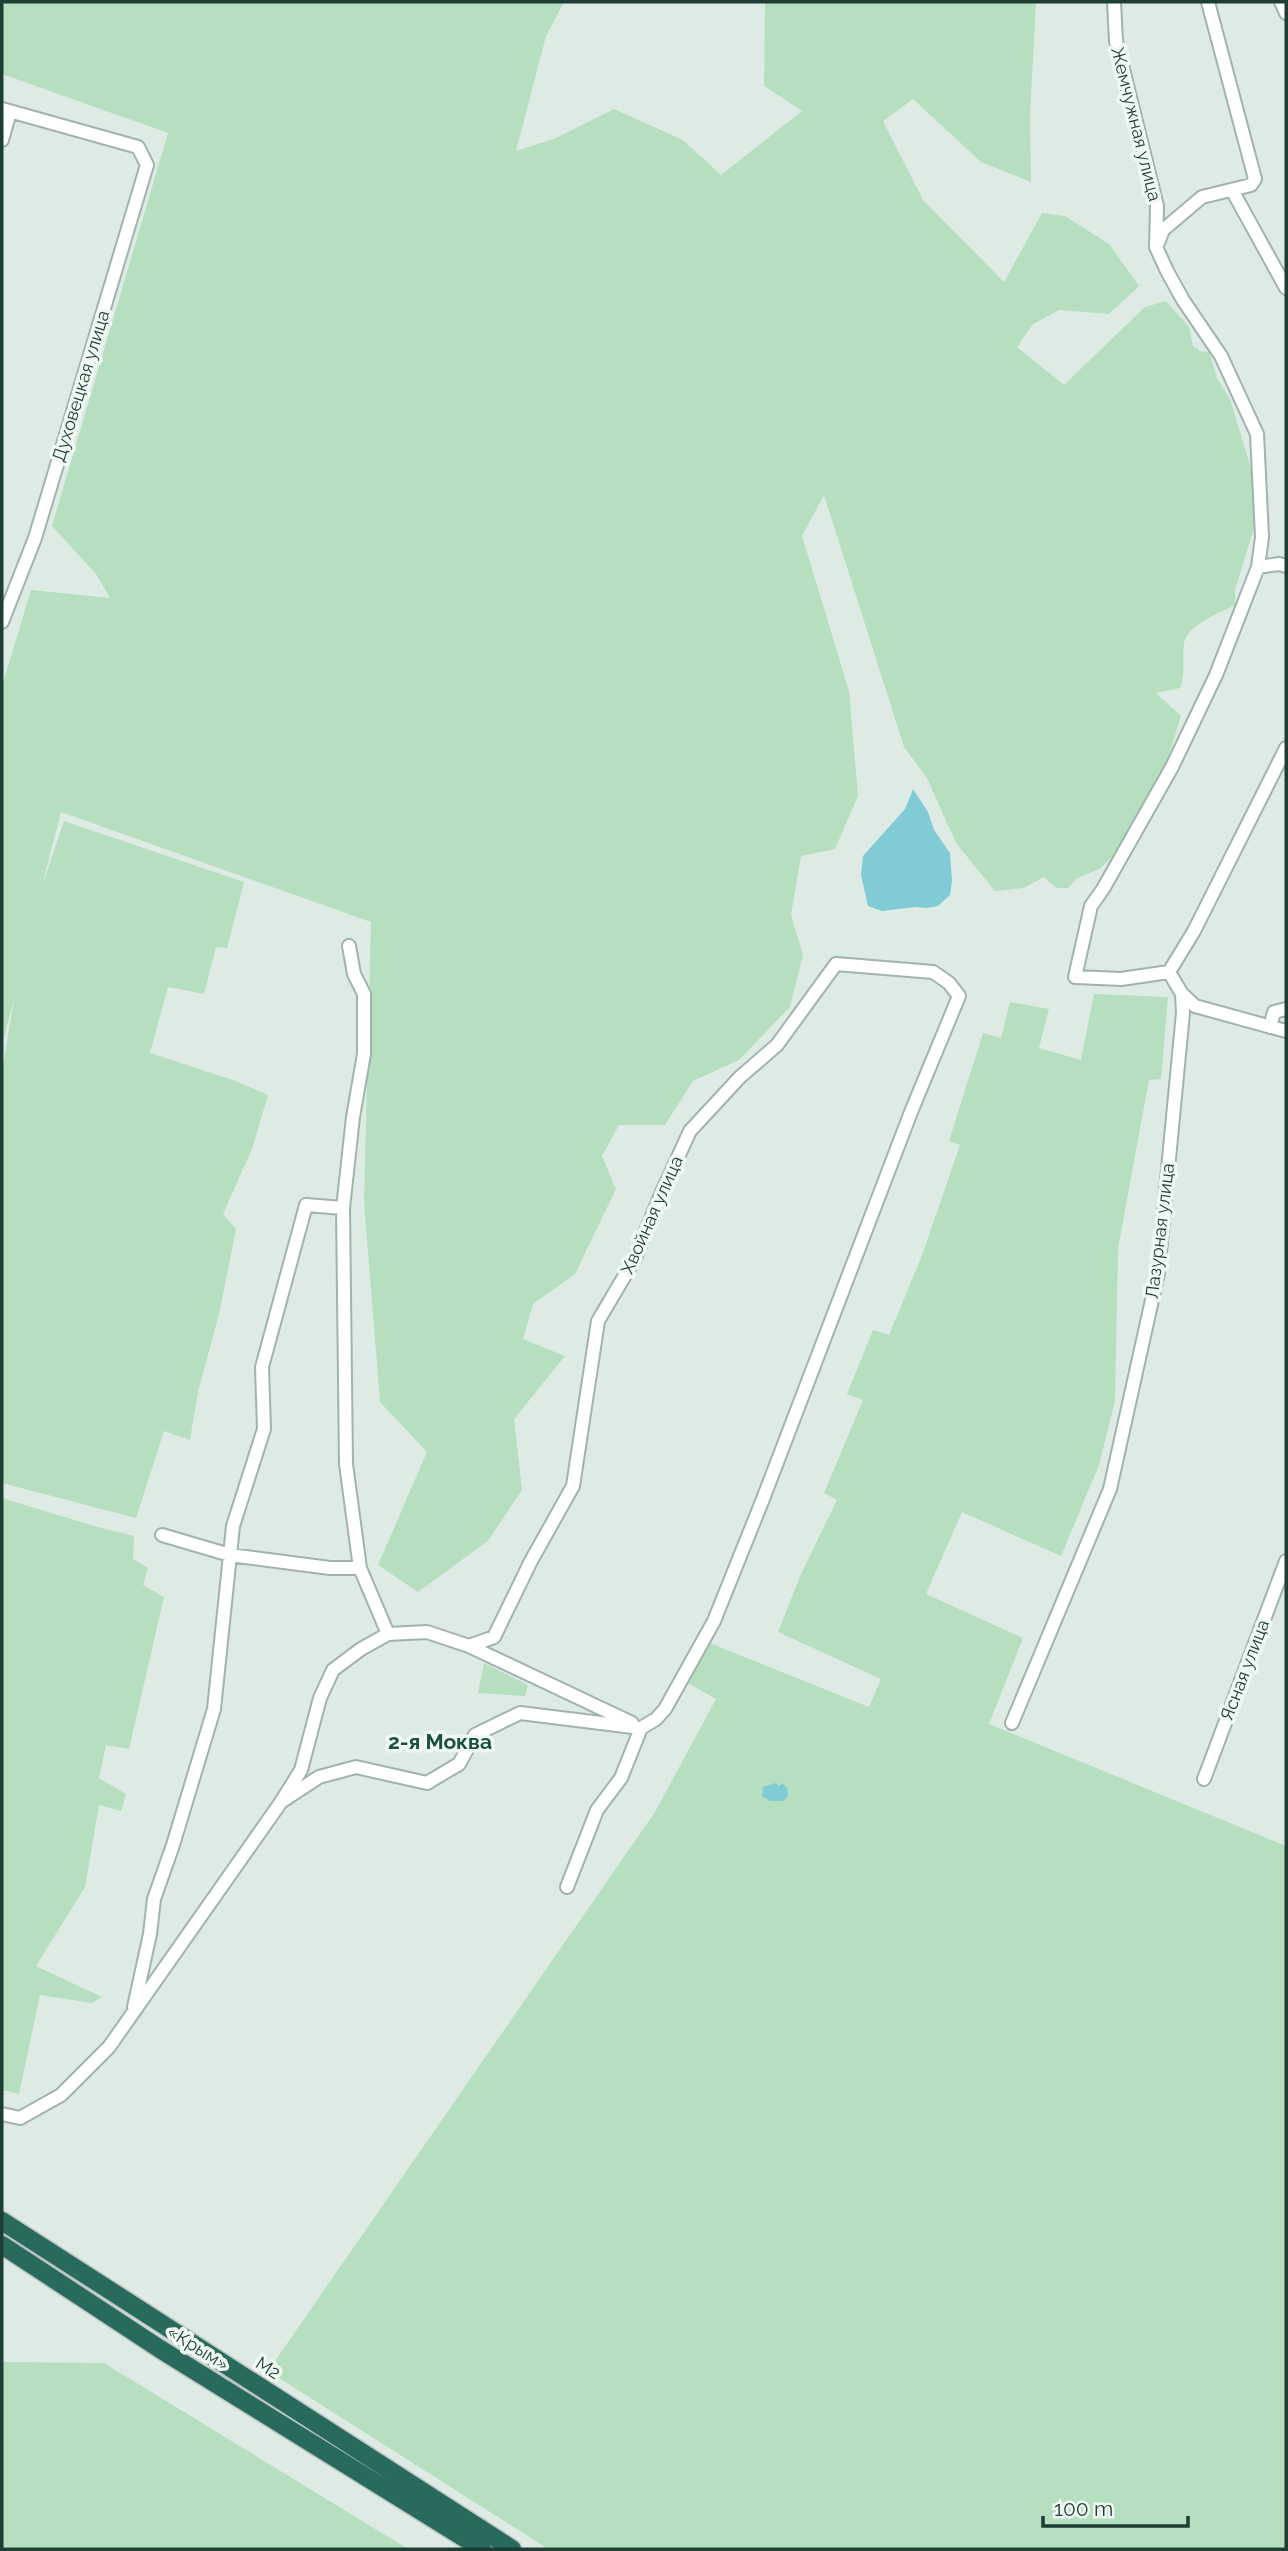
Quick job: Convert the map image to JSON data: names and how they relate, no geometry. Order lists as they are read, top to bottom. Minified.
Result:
{"streets":{"highway":["«Крым»","М2"],"street":["Жемчужная улица","Духовецкая улица","Хвойная улица","Лазурная улица","Ясная улица"]},"districts":["2-я Моква"],"scale_bar":"100 m"}
